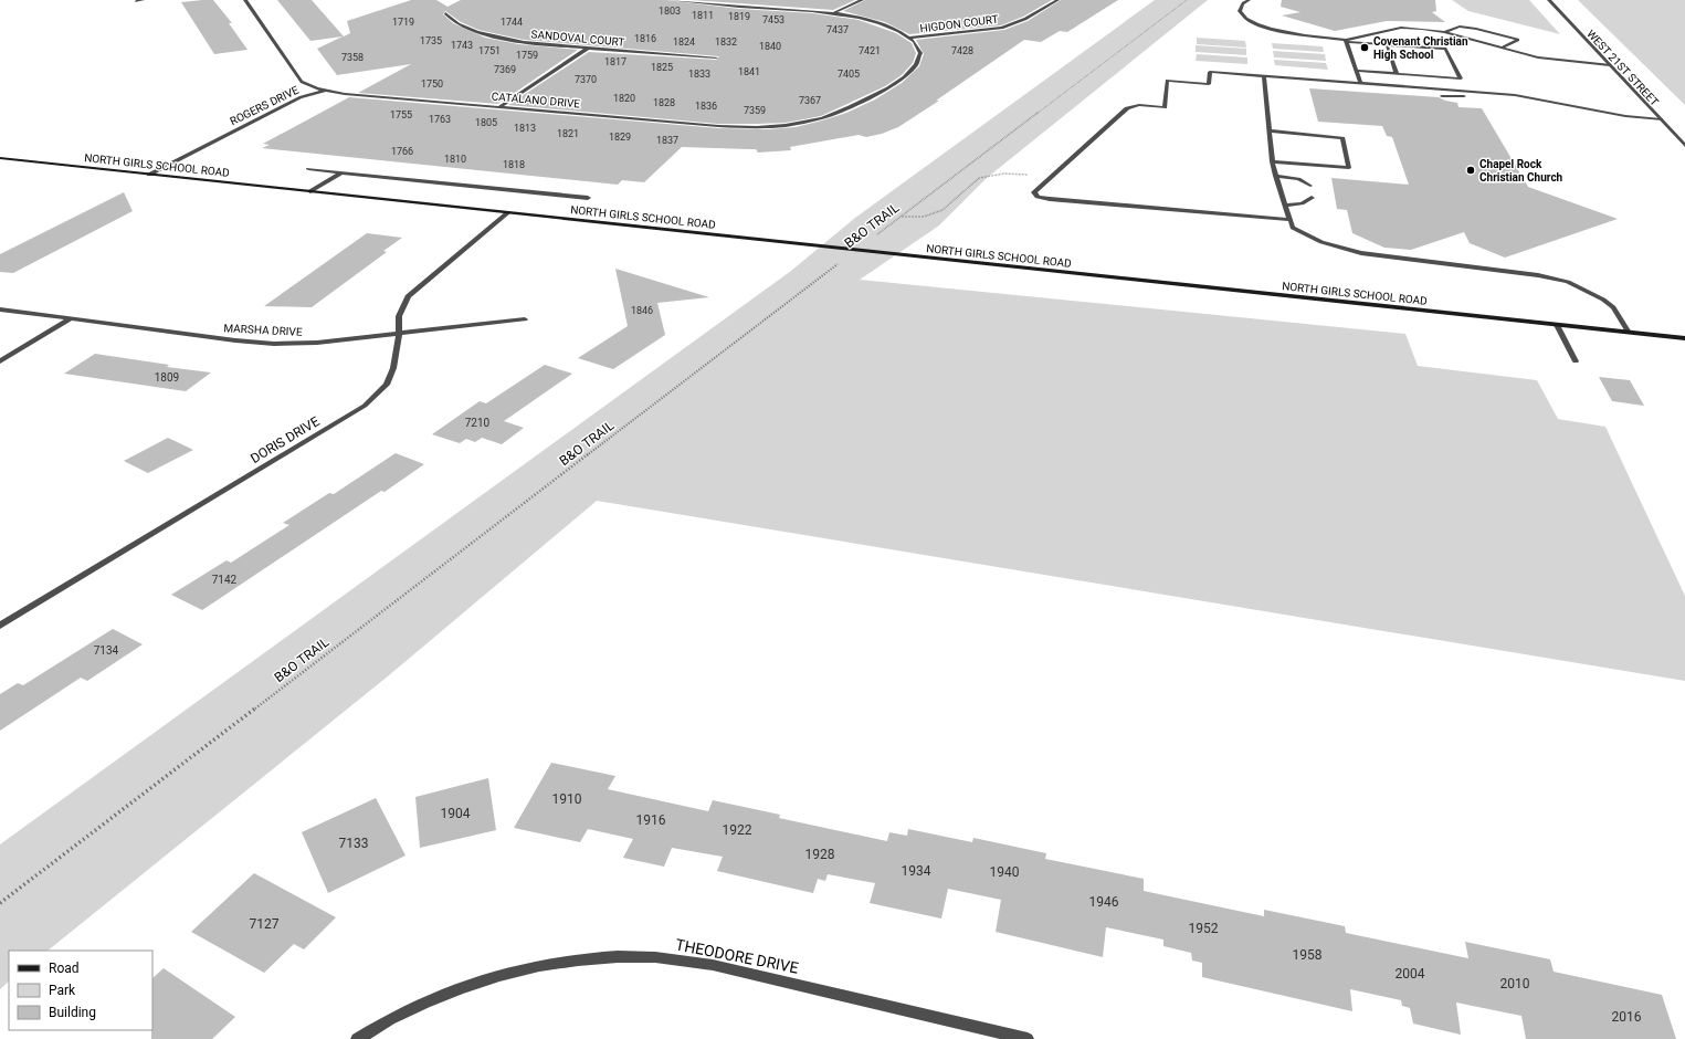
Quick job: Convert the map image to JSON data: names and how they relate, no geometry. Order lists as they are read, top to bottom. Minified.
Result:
{"streets":{"main road":["NORTH GIRLS SCHOOL ROAD"],"street":["HIGDON COURT","SANDOVAL COURT","WEST 21ST STREET","CATALANO DRIVE","ROGERS DRIVE","MARSHA DRIVE","DORIS DRIVE","THEODORE DRIVE"],"path":["B&O TRAIL"]},"crossings":[["HIGDON COURT","CATALANO DRIVE"],["CATALANO DRIVE","ROGERS DRIVE"],["ROGERS DRIVE","NORTH GIRLS SCHOOL ROAD"],["NORTH GIRLS SCHOOL ROAD","B&O TRAIL"],["NORTH GIRLS SCHOOL ROAD","DORIS DRIVE"],["MARSHA DRIVE","DORIS DRIVE"]],"places":["Covenant Christian High School","Chapel Rock Christian Church"],"house_numbers":["1803","1811","1819","7453","1719","1744","7437","1816","1735","1824","1832","1743","1840","1751","7421","7428","1759","7358","1817","1825","7369","1841","1833","7405","7370","1750","1820","7367","1828","1836","7359","1755","1763","1805","1813","1821","1829","1837","1766","1810","1818","1846","1809","7210","7142","7134","1910","1904","1916","1922","7133","1928","1934","1940","1946","7127","1952","1958","2004","2010","2016"],"legend":["Road","Park","Building"]}
